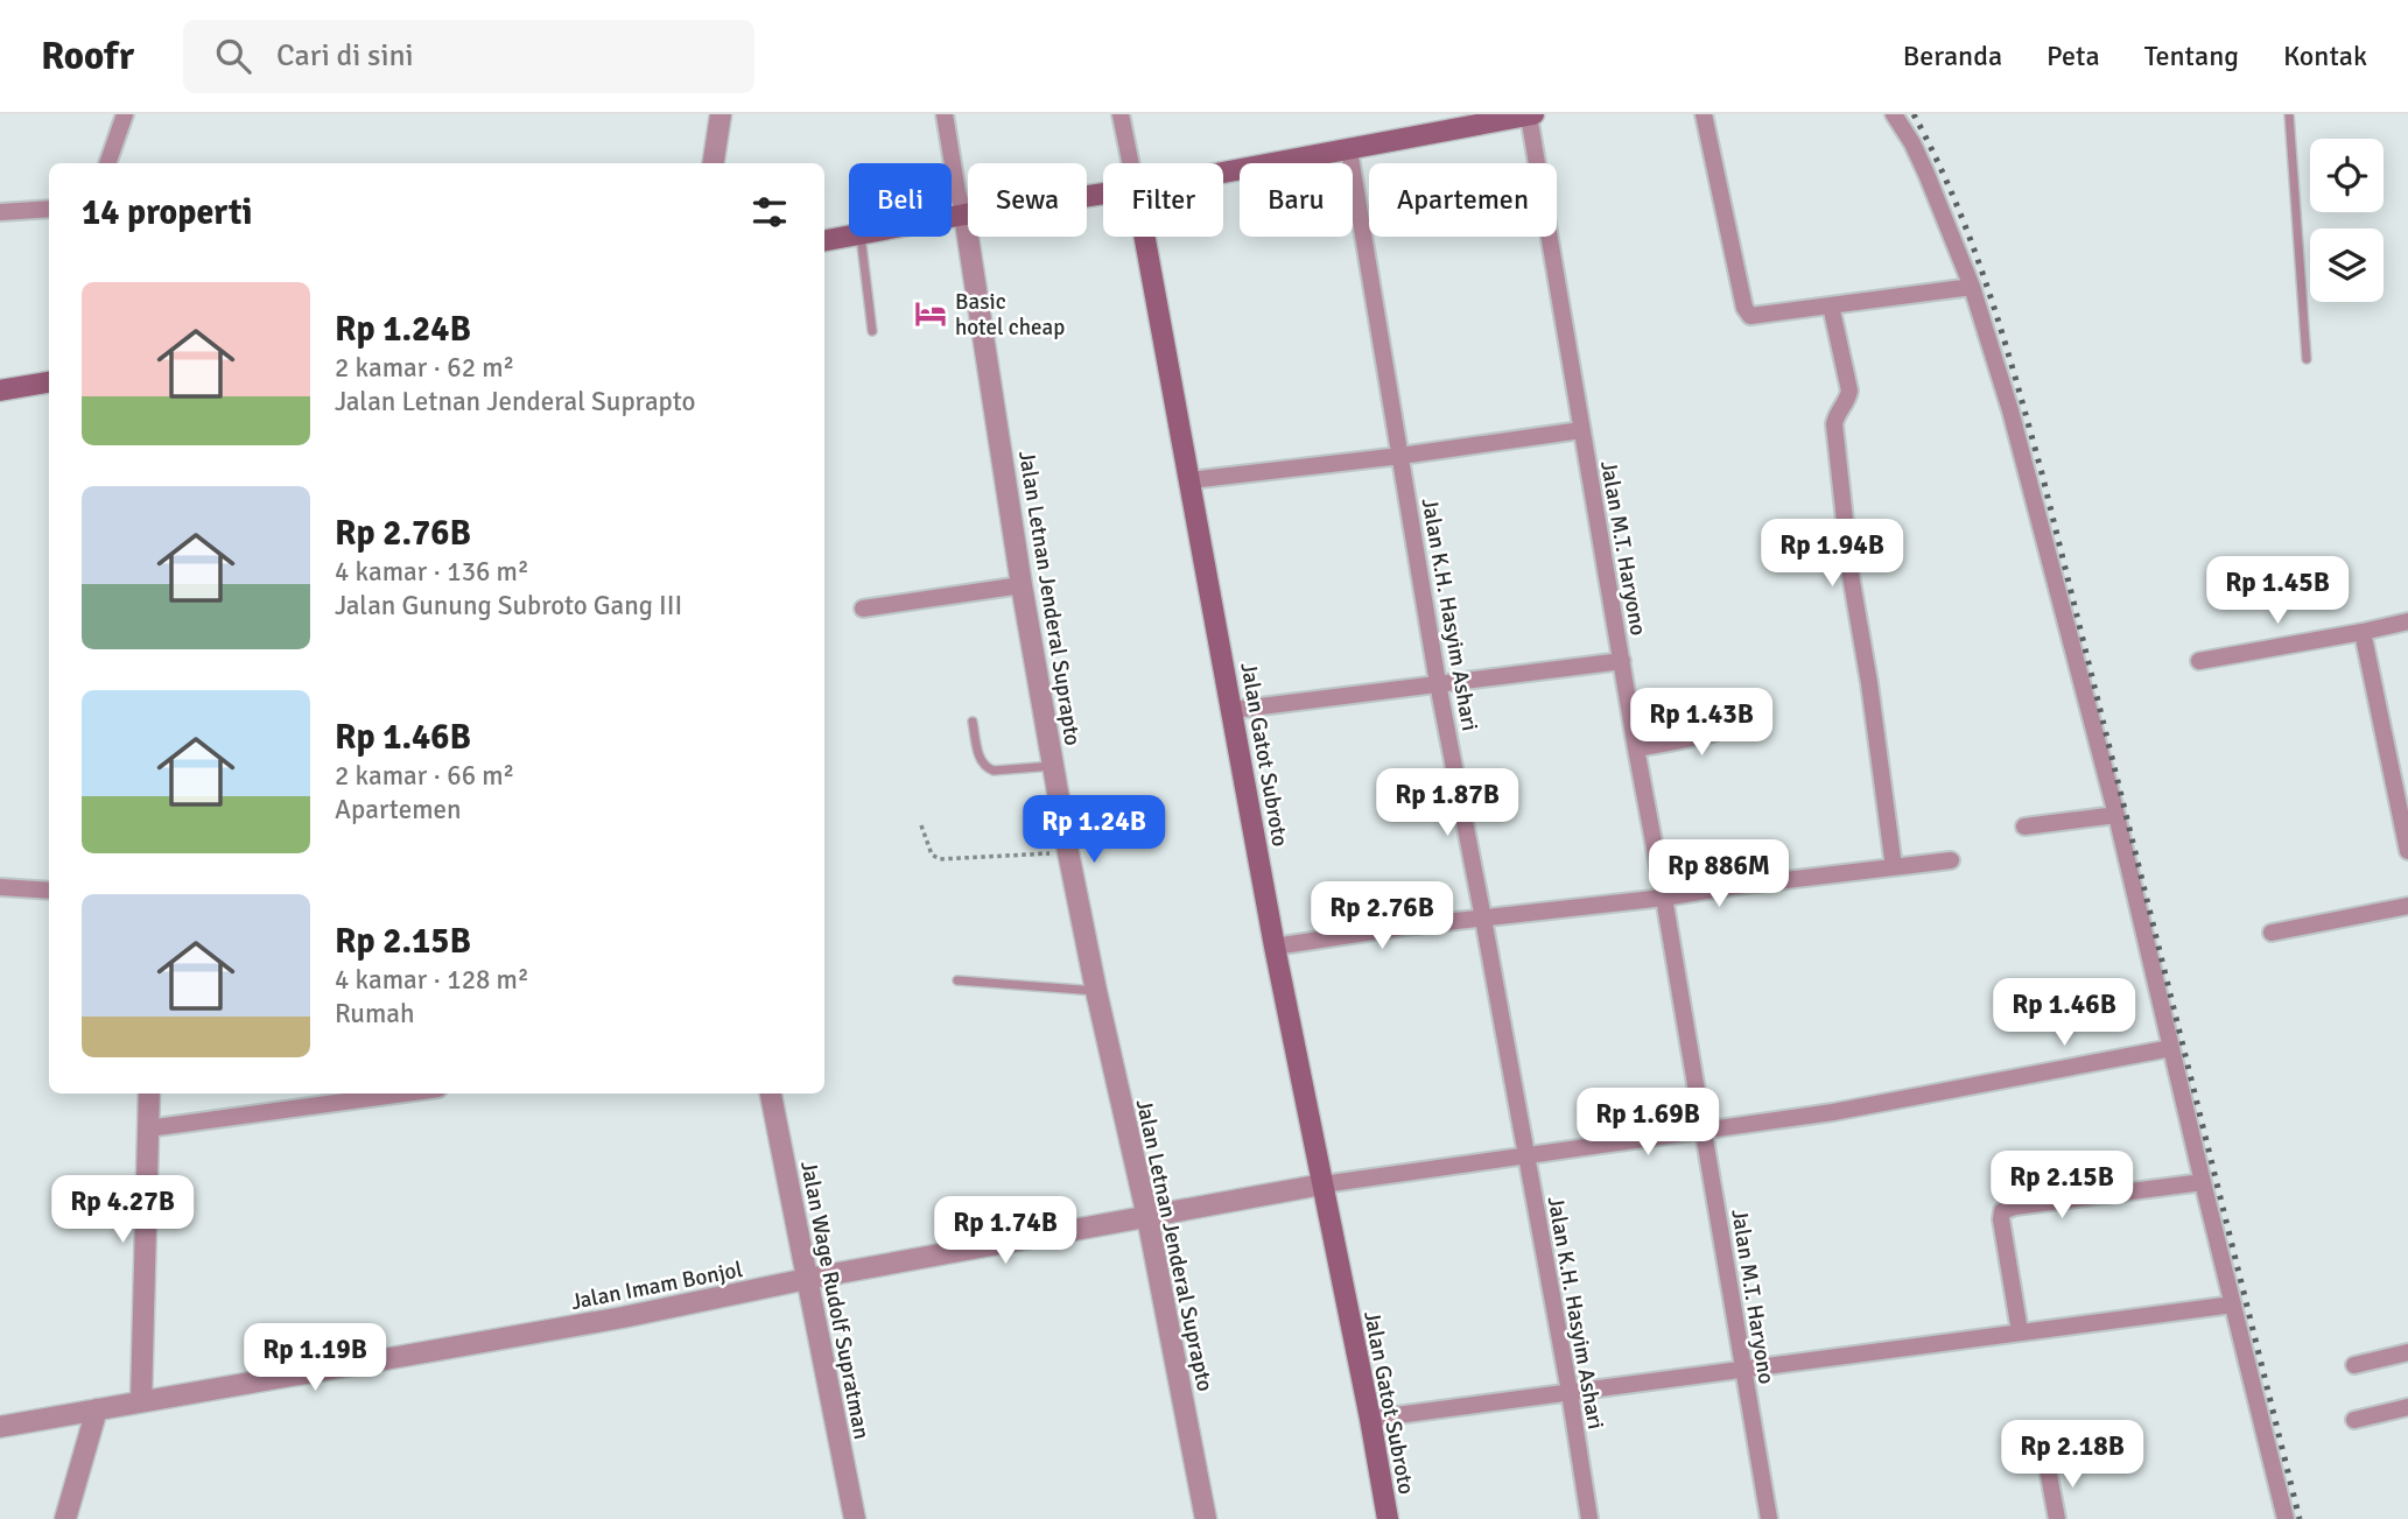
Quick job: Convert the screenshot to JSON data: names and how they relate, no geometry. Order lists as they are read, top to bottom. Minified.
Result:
{"streets":{"main road":["Jalan Gatot Subroto"],"street":["Jalan M.T. Haryono","Jalan Letnan Jenderal Suprapto","Jalan K.H. Hasyim Ashari","Jalan Imam Bonjol","Jalan Wage Rudolf Supratman"]},"crossings":[["Jalan Letnan Jenderal Suprapto","Jalan Imam Bonjol"],["Jalan Gatot Subroto","Jalan Imam Bonjol"],["Jalan Imam Bonjol","Jalan Wage Rudolf Supratman"]],"places":{"hotel":["Basic hotel cheap"]},"page":{"header":"Roofr","search":"Cari di sini","nav":["Beranda","Peta","Tentang","Kontak"],"chip":["Beli","Sewa","Filter","Baru","Apartemen"],"heading":"14 properti","list":[{"name":"Rp 1.24B","note":"2 kamar · 62 m² · Jalan Letnan Jenderal Suprapto"},{"name":"Rp 2.76B","note":"4 kamar · 136 m² · Jalan Gunung Subroto Gang III"},{"name":"Rp 1.46B","note":"2 kamar · 66 m² · Apartemen"},{"name":"Rp 2.15B","note":"4 kamar · 128 m² · Rumah"}],"price":["Rp 1.94B","Rp 1.45B","Rp 1.43B","Rp 1.87B","Rp 1.24B","Rp 886M","Rp 2.76B","Rp 1.46B","Rp 1.69B","Rp 2.15B","Rp 4.27B","Rp 1.74B","Rp 1.19B","Rp 2.18B"]}}
